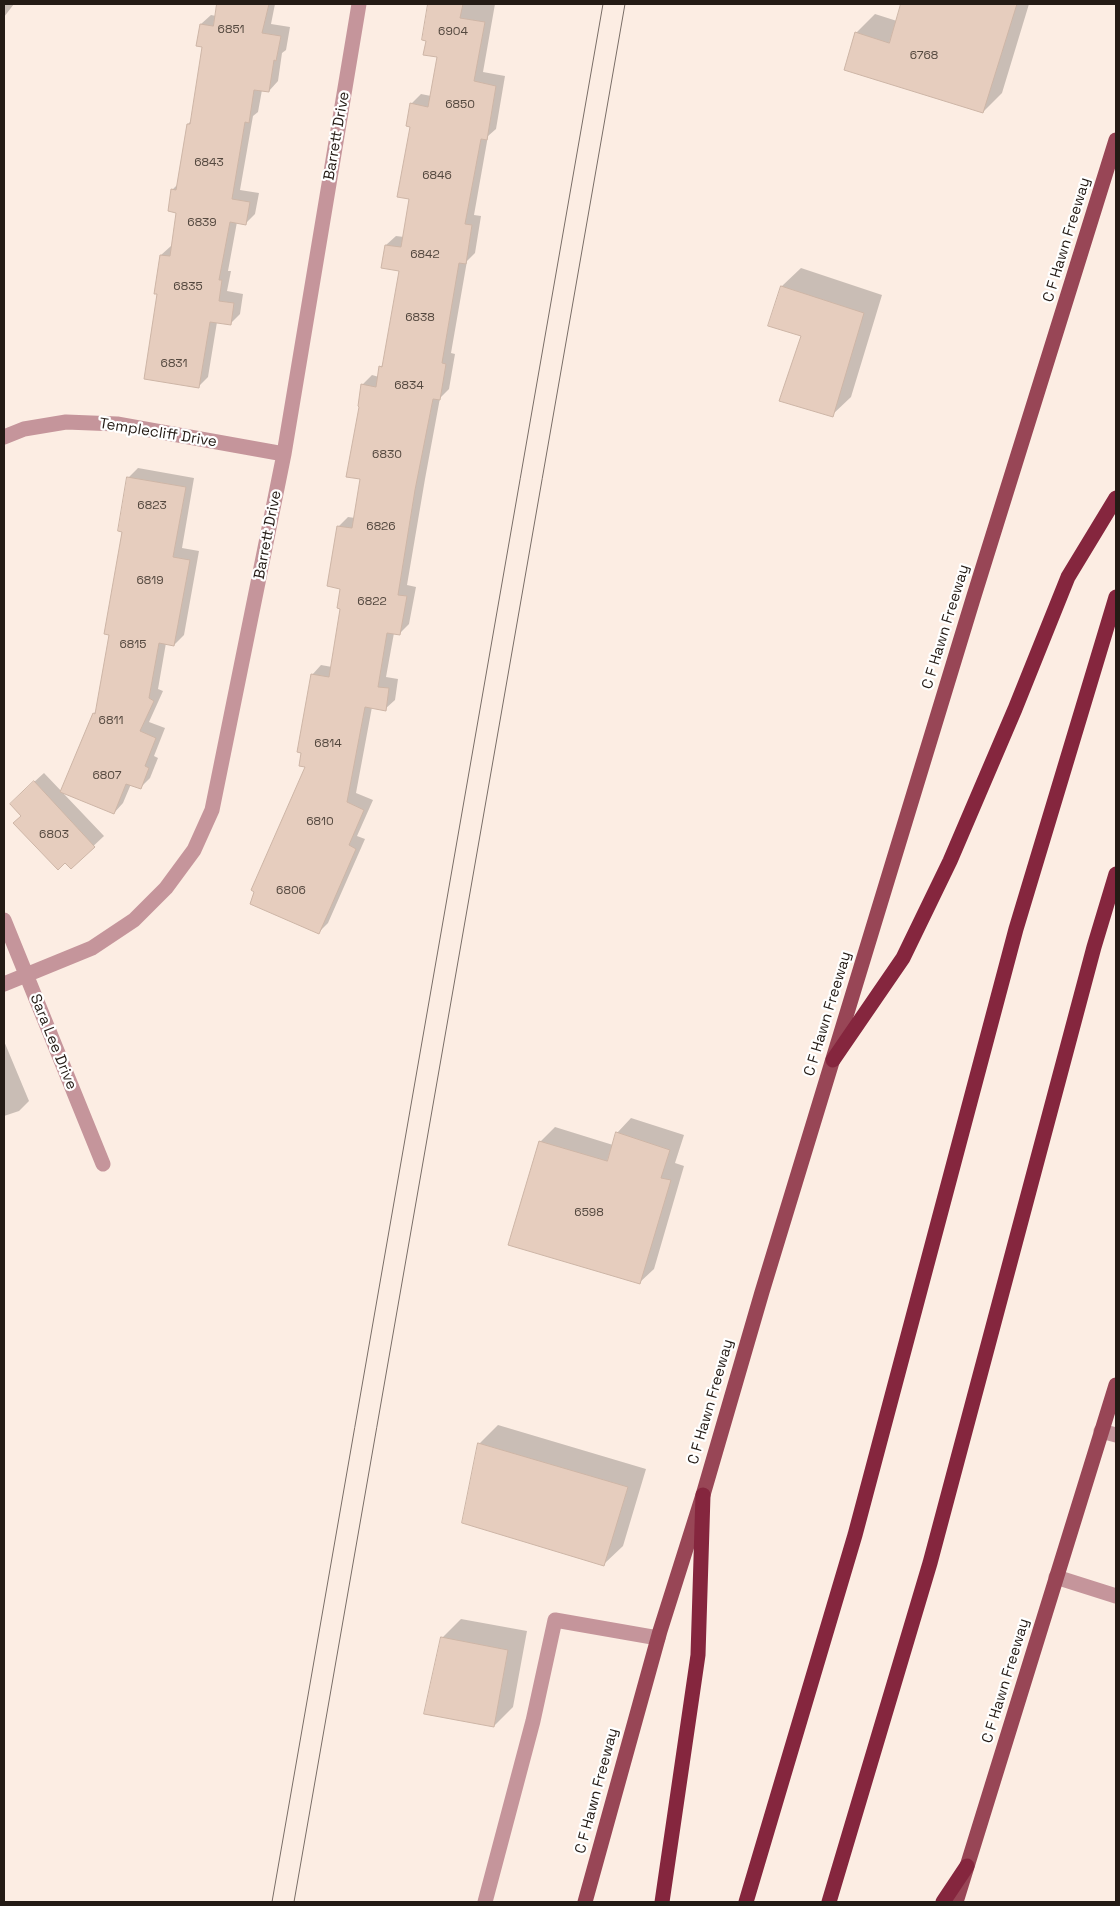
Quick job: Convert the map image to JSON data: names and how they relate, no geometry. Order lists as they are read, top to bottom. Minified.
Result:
{"streets":{"main road":["C F Hawn Freeway"],"street":["Barrett Drive","Templecliff Drive","Sara Lee Drive"]},"crossings":[["Barrett Drive","Templecliff Drive"],["Barrett Drive","Sara Lee Drive"]],"house_numbers":["6851","6904","6768","6850","6843","6846","6839","6842","6835","6838","6831","6834","6830","6823","6826","6819","6822","6815","6811","6814","6807","6810","6803","6806","6598"]}
